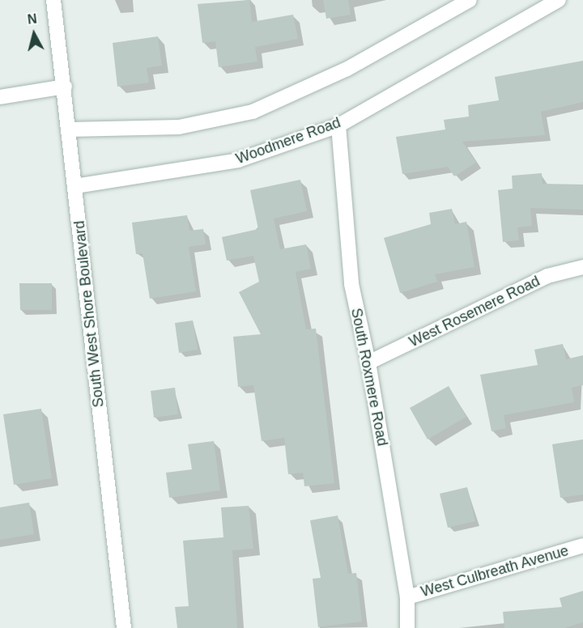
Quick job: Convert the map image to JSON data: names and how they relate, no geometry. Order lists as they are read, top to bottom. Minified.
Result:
{"streets":{"street":["Woodmere Road","West Rosemere Road","South West Shore Boulevard","South Roxmere Road","West Culbreath Avenue"]},"crossings":[["Woodmere Road","South West Shore Boulevard"],["Woodmere Road","South Roxmere Road"],["West Rosemere Road","South Roxmere Road"],["South Roxmere Road","West Culbreath Avenue"]],"north":"top"}
